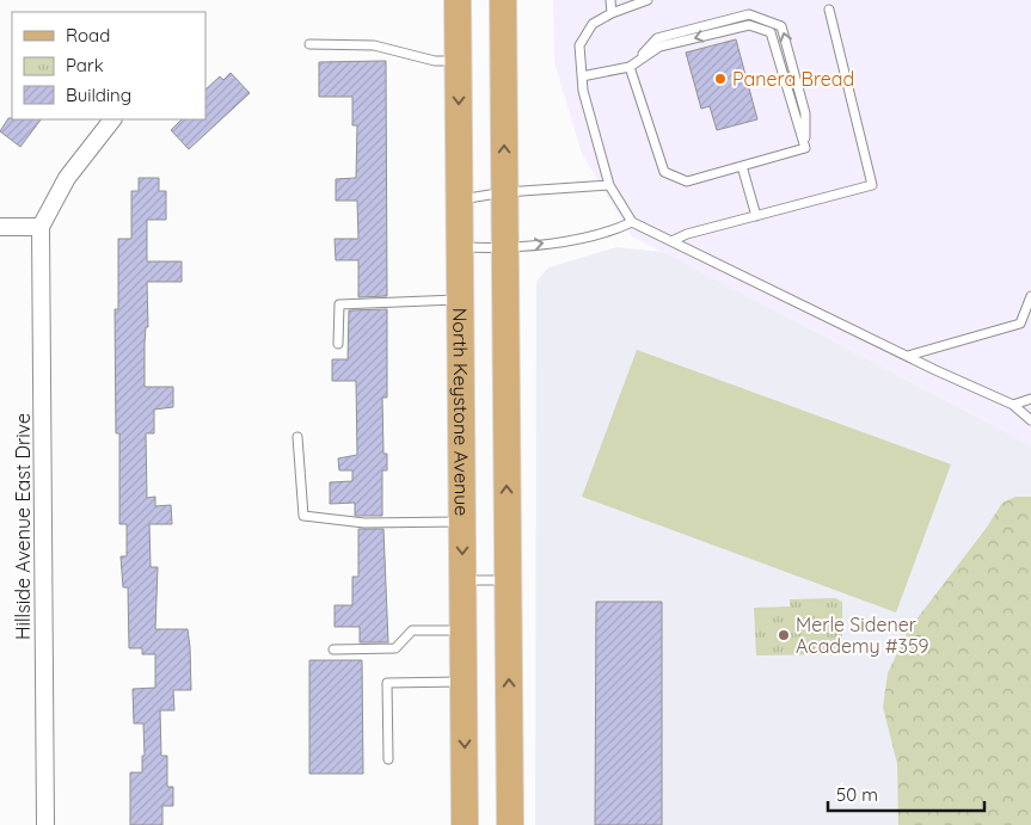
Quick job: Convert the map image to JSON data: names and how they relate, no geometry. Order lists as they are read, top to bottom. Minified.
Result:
{"streets":{"main road":["North Keystone Avenue"],"street":["Hillside Avenue East Drive"]},"places":["Panera Bread","Merle Sidener Academy #359"],"legend":["Road","Park","Building"],"scale_bar":"50 m"}
